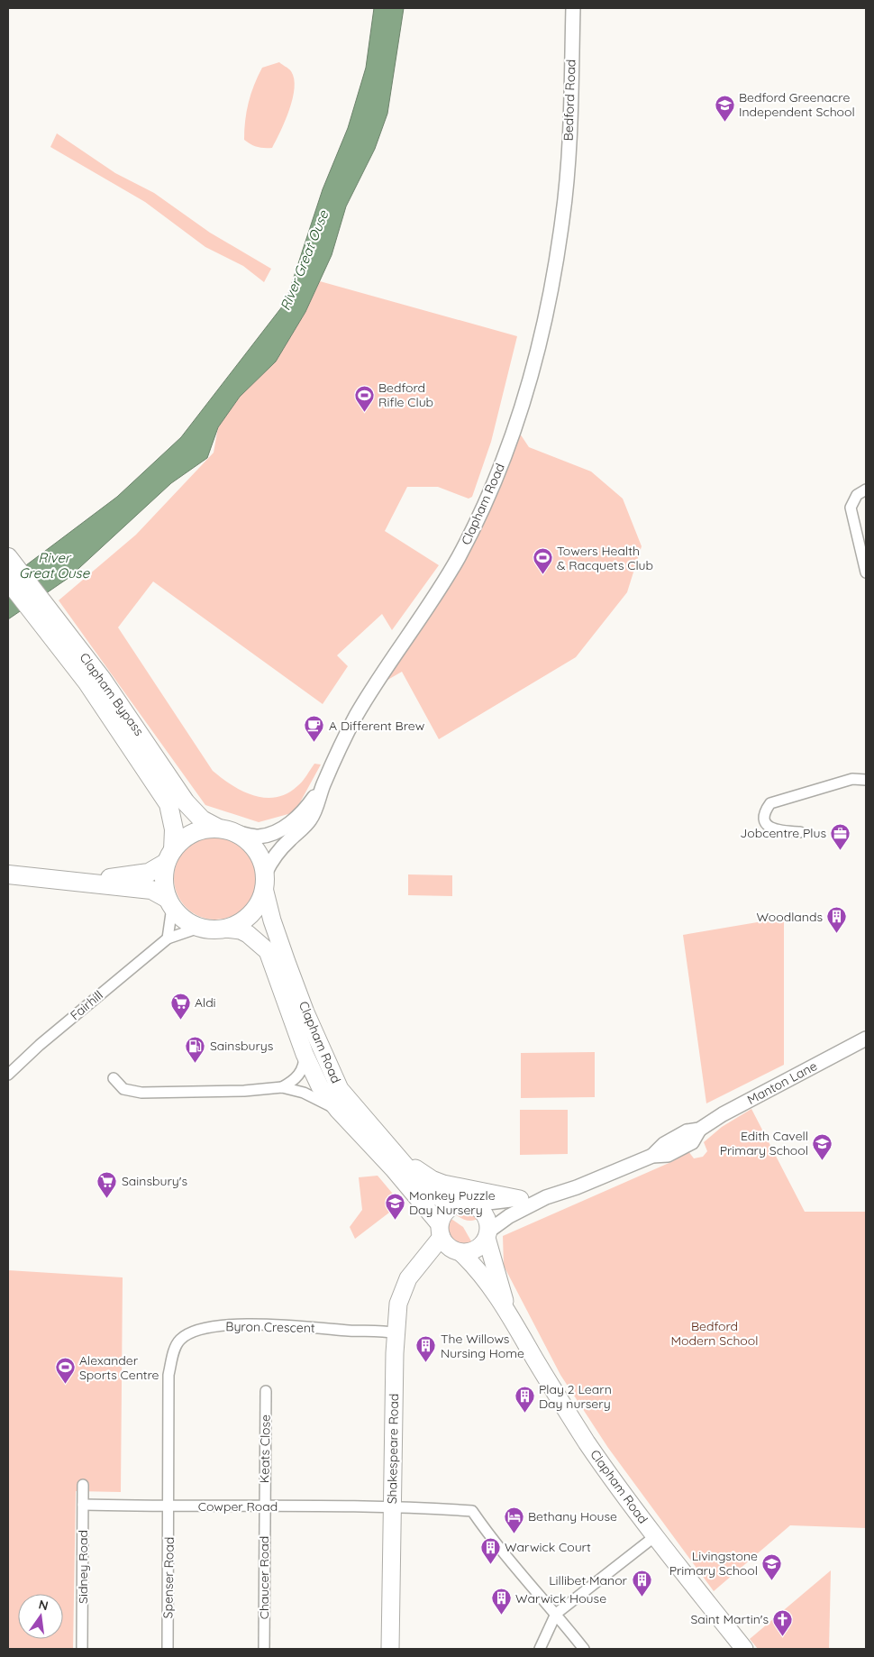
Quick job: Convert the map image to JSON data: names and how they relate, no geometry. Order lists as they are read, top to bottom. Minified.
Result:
{"streets":{"highway":["Clapham Bypass"],"main road":["Clapham Road","Shakespeare Road"],"street":["Bedford Road","Fairhill","Manton Lane","Byron Crescent","Keats Close","Cowper Road","Sidney Road","Spenser Road","Chaucer Road"]},"crossings":[["Bedford Road","Clapham Road"],["Clapham Road","Clapham Bypass"],["Clapham Road","Fairhill"],["Clapham Road","Manton Lane"],["Clapham Road","Shakespeare Road"],["Clapham Bypass","Fairhill"],["Manton Lane","Shakespeare Road"],["Byron Crescent","Shakespeare Road"],["Byron Crescent","Cowper Road"],["Byron Crescent","Spenser Road"],["Keats Close","Cowper Road"],["Keats Close","Chaucer Road"],["Shakespeare Road","Cowper Road"],["Cowper Road","Sidney Road"],["Cowper Road","Spenser Road"],["Cowper Road","Chaucer Road"]],"water":["River Great Ouse"],"parks":["Bedford Modern School"],"places":{"school or university":["Bedford Greenacre Independent School","Edith Cavell Primary School","Monkey Puzzle Day Nursery","Livingstone Primary School"],"sports":["Bedford Rifle Club","Towers Health & Racquets Club","Alexander Sports Centre"],"cafe":["A Different Brew"],"office":["Jobcentre Plus"],"building":["Woodlands","The Willows Nursing Home","Play 2 Learn Day nursery","Warwick Court","Lillibet Manor","Warwick House"],"supermarket":["Aldi","Sainsbury's"],"fuel station":["Sainsburys"],"hotel":["Bethany House"],"church":["Saint Martin's"]},"north":"top"}
